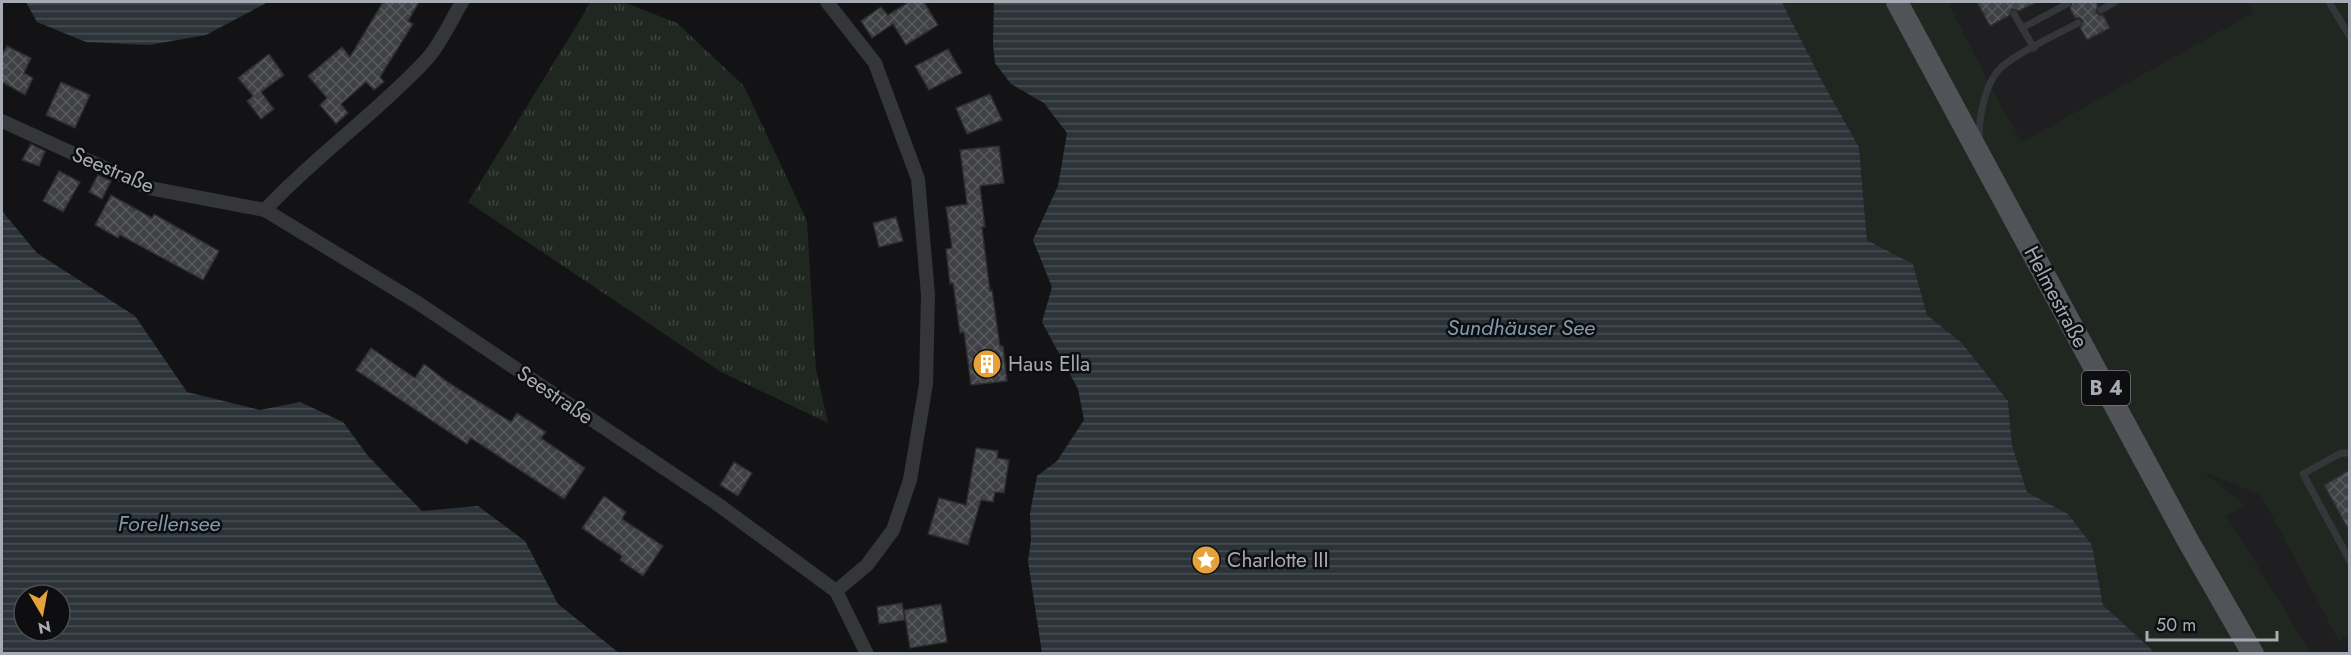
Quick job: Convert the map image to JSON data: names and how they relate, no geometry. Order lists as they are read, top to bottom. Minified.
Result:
{"streets":{"main road":["Helmestraße","B 4"],"street":["Seestraße"]},"water":["Sundhäuser See","Forellensee"],"places":{"building":["Haus Ella"],"place":["Charlotte III"]},"scale_bar":"50 m","north":"bottom"}
